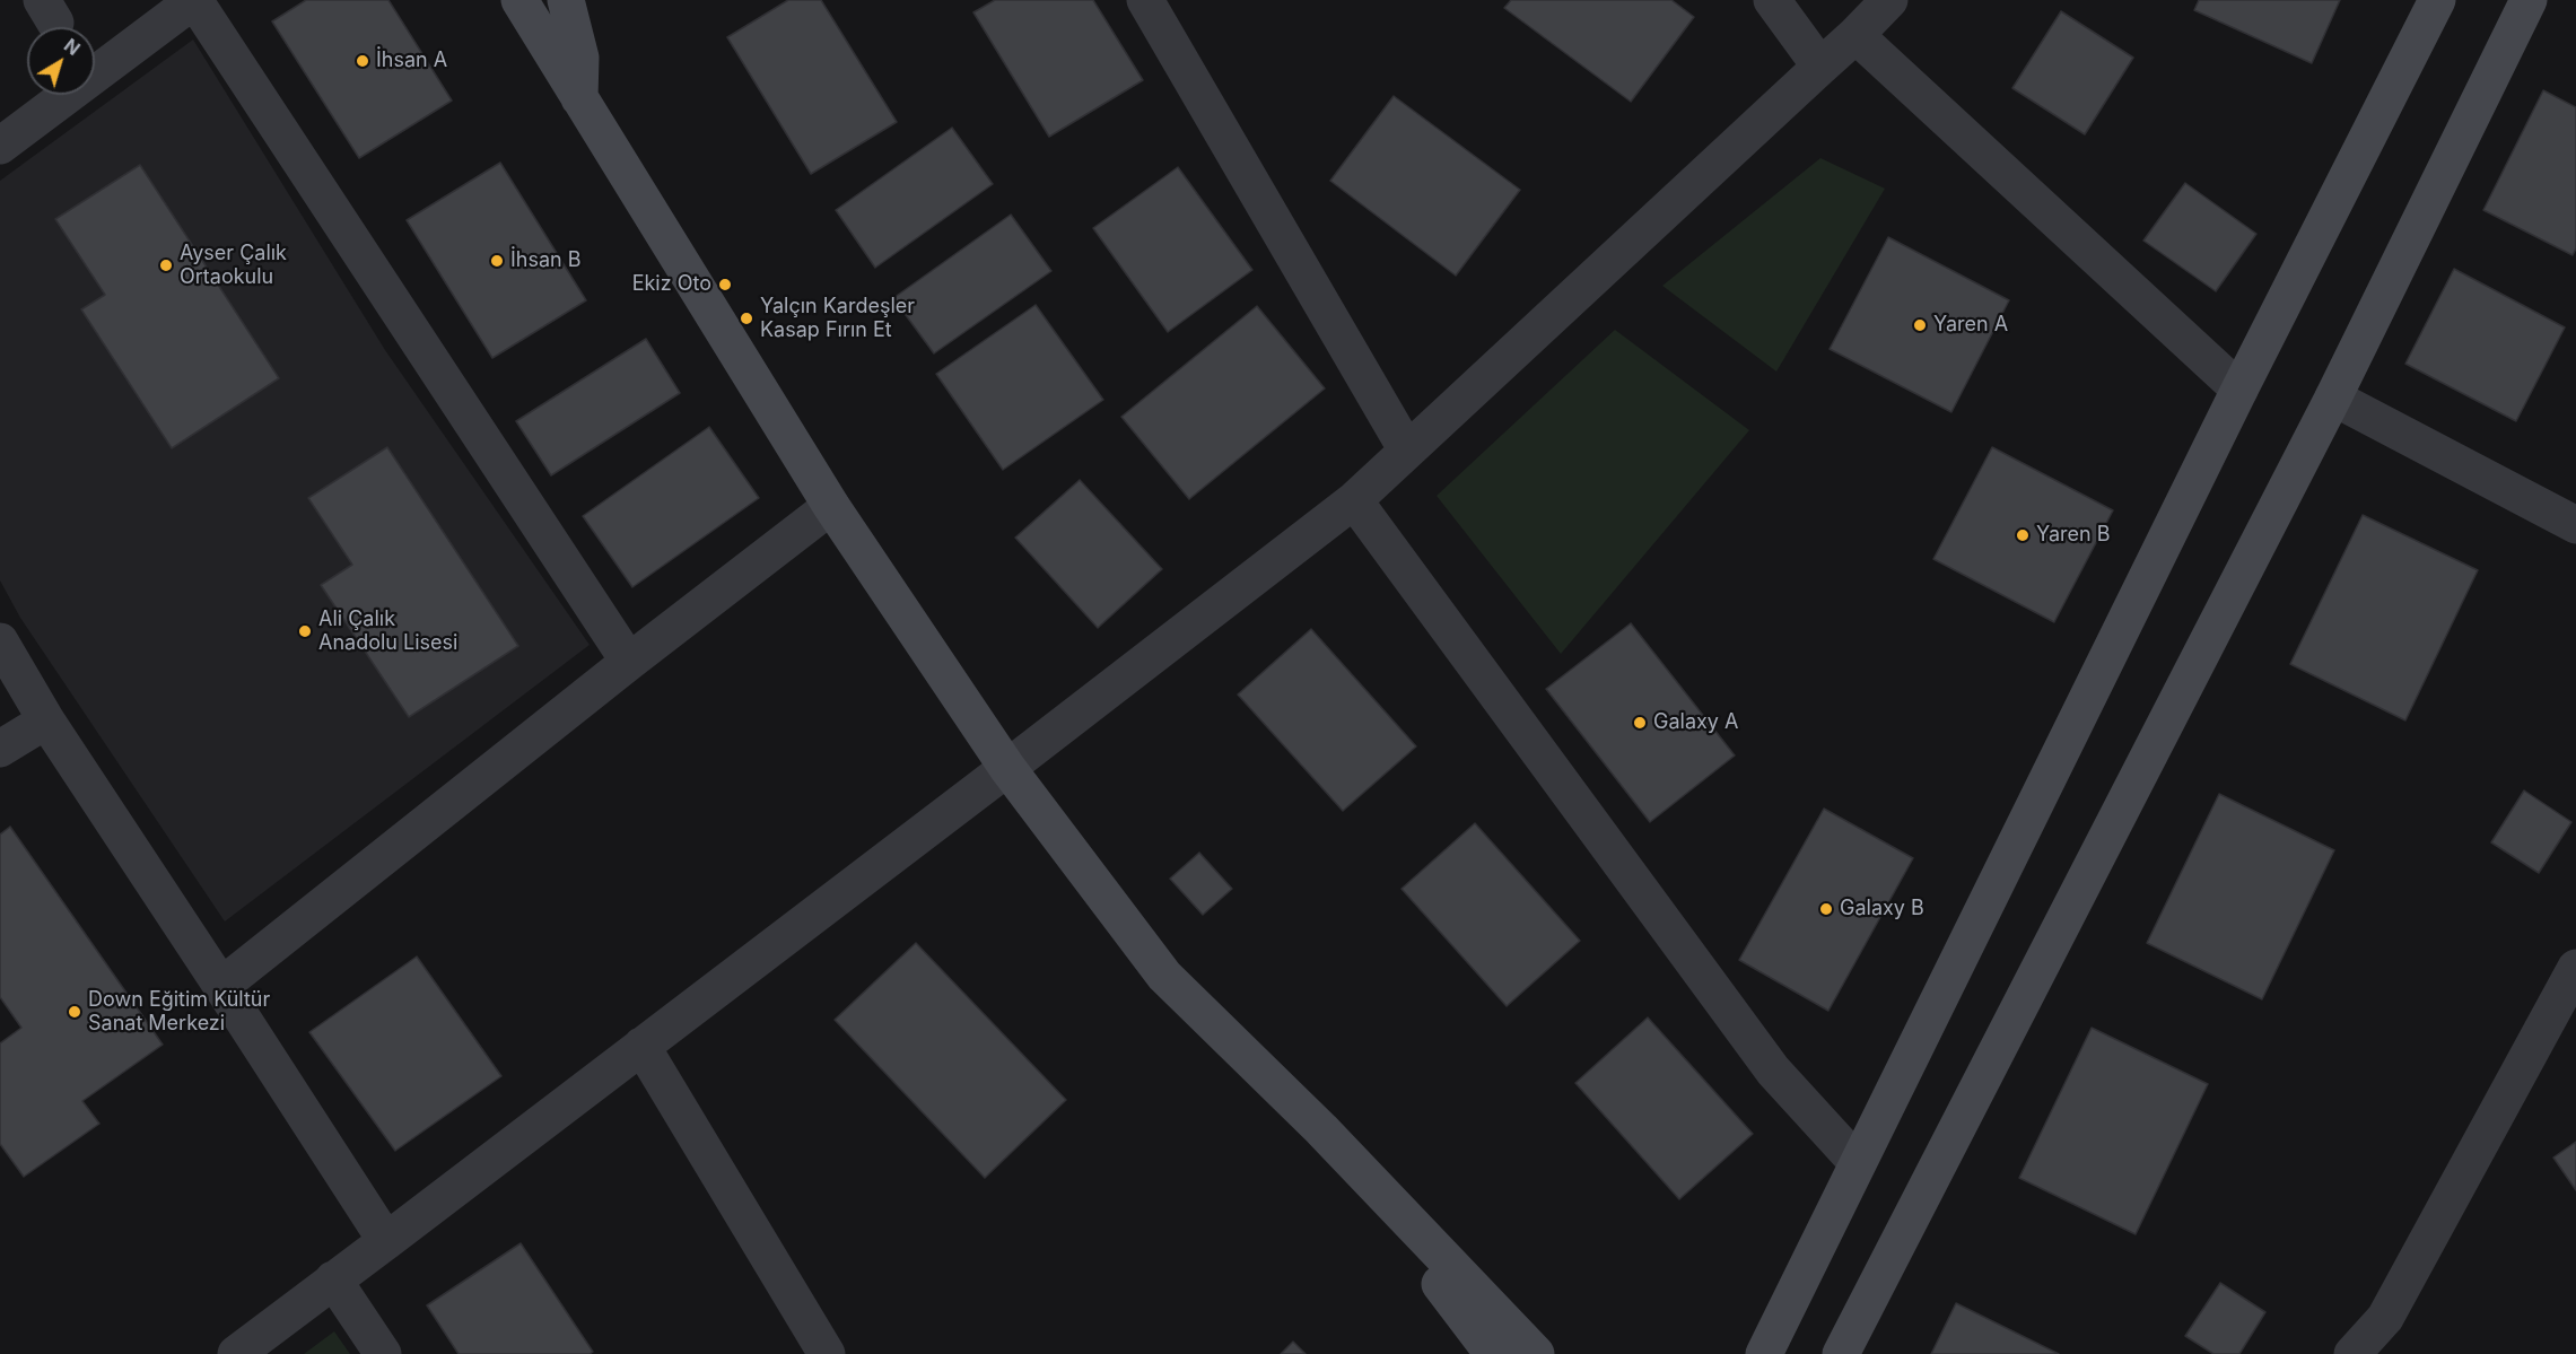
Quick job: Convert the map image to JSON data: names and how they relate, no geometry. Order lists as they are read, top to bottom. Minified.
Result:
{"places":["İhsan A","İhsan B","Ayser Çalık Ortaokulu","Ekiz Oto","Yalçın Kardeşler Kasap Fırın Et","Yaren A","Yaren B","Ali Çalık Anadolu Lisesi","Galaxy A","Galaxy B","Down Eğitim Kültür Sanat Merkezi"],"north":"top right"}
